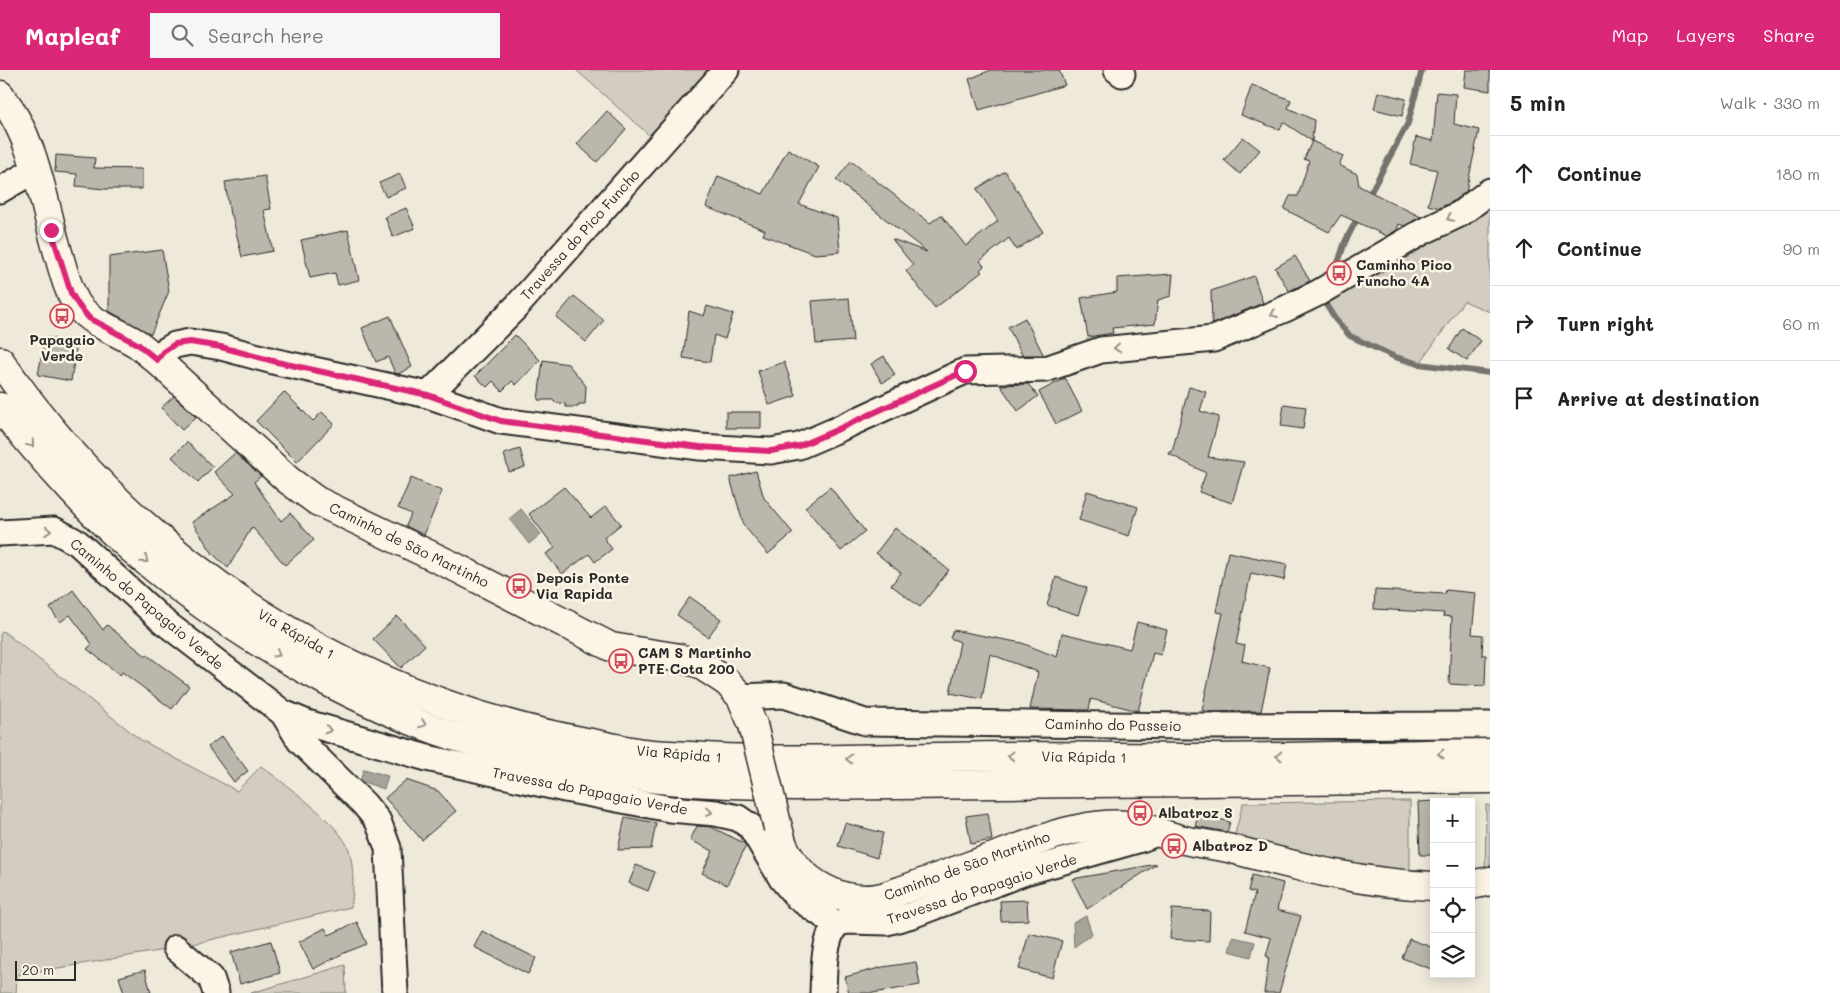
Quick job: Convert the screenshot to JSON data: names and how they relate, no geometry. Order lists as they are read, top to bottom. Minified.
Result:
{"streets":{"main road":["Caminho de São Martinho","Via Rápida 1"],"street":["Travessa do Pico Funcho","Caminho do Papagaio Verde","Caminho do Passeio","Travessa do Papagaio Verde"]},"crossings":[["Caminho de São Martinho","Caminho do Passeio"],["Caminho de São Martinho","Travessa do Papagaio Verde"],["Caminho do Papagaio Verde","Travessa do Papagaio Verde"]],"one_way":["Caminho do Papagaio Verde","Travessa do Papagaio Verde"],"places":{"bus stop":["Caminho Pico Funcho 4A","Papagaio Verde","Depois Ponte Via Rapida","CAM S Martinho PTE Cota 200","Albatroz S","Albatroz D"]},"scale_bar":"20 m","page":{"header":"Mapleaf","search":"Search here","nav":["Map","Layers","Share"],"heading":["5 min","Walk · 330 m"],"list":[["Continue","180 m"],["Continue","90 m"],["Turn right","60 m"],"Arrive at destination"],"map_buttons":["+","−"],"scale":"20 m"}}
